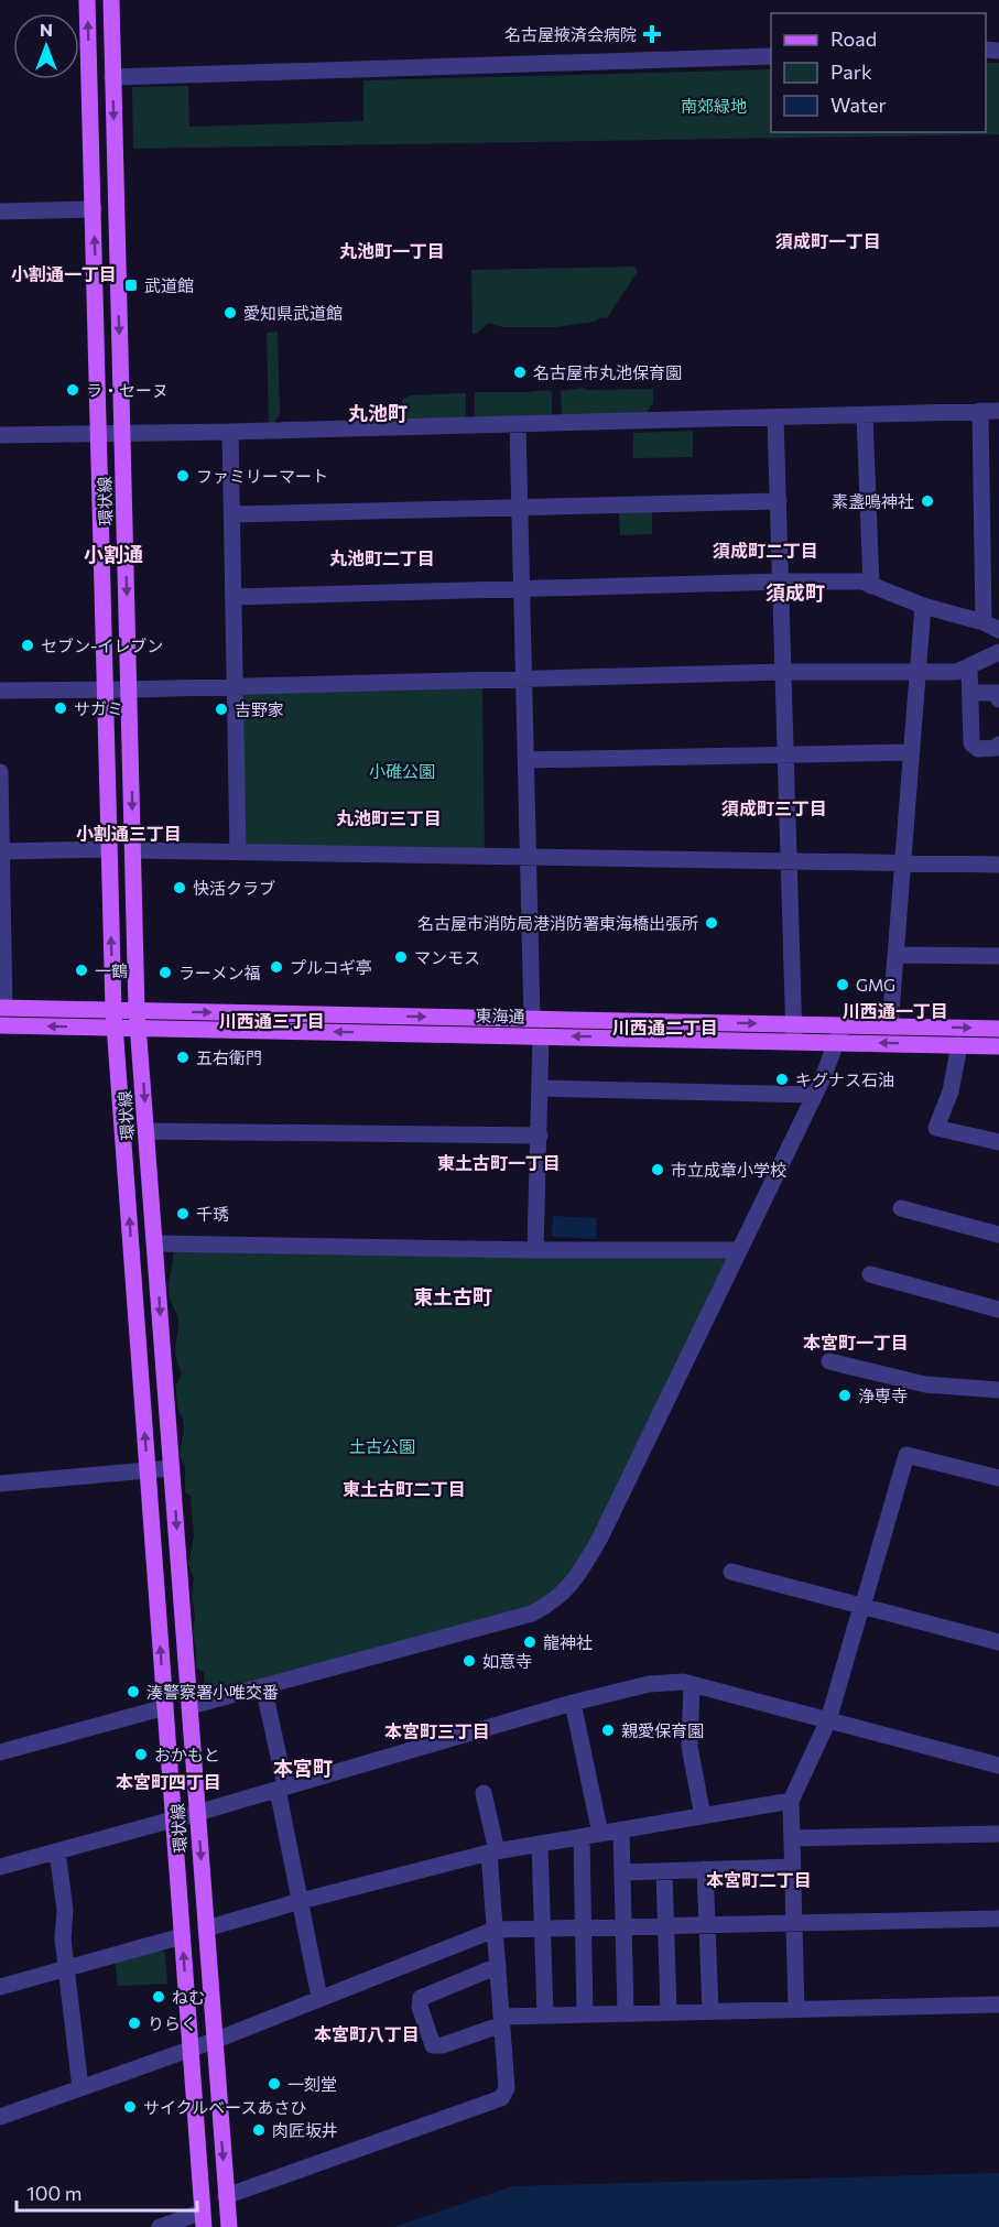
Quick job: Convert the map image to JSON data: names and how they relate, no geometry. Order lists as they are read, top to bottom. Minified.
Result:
{"streets":{"main road":["環状線","東海通"]},"crossings":[["環状線","東海通"]],"districts":["須成町一丁目","丸池町一丁目","小割通一丁目","丸池町","須成町二丁目","小割通","丸池町二丁目","須成町","須成町三丁目","丸池町三丁目","小割通三丁目","川西通一丁目","川西通三丁目","川西通二丁目","東土古町一丁目","東土古町","本宮町一丁目","東土古町二丁目","本宮町三丁目","本宮町","本宮町四丁目","本宮町二丁目","本宮町八丁目"],"parks":["南郊緑地","小碓公園","土古公園"],"places":{"health":["名古屋掖済会病院"],"transit":["武道館"],"other":["愛知県武道館","名古屋市丸池保育園","ラ・セーヌ","ファミリーマート","素盞鳴神社","セブン-イレブン","サガミ","吉野家","快活クラブ","名古屋市消防局港消防署東海橋出張所","マンモス","プルコギ亭","一鶴","ラーメン福","GMG","五右衛門","キグナス石油","市立成章小学校","千琇","浄専寺","龍神社","如意寺","湊警察署小唯交番","親愛保育園","おかもと","ねむ","りらく","一刻堂","サイクルベースあさひ","肉匠坂井"]},"legend":["Road","Park","Water"],"scale_bar":"100 m","north":"top"}
